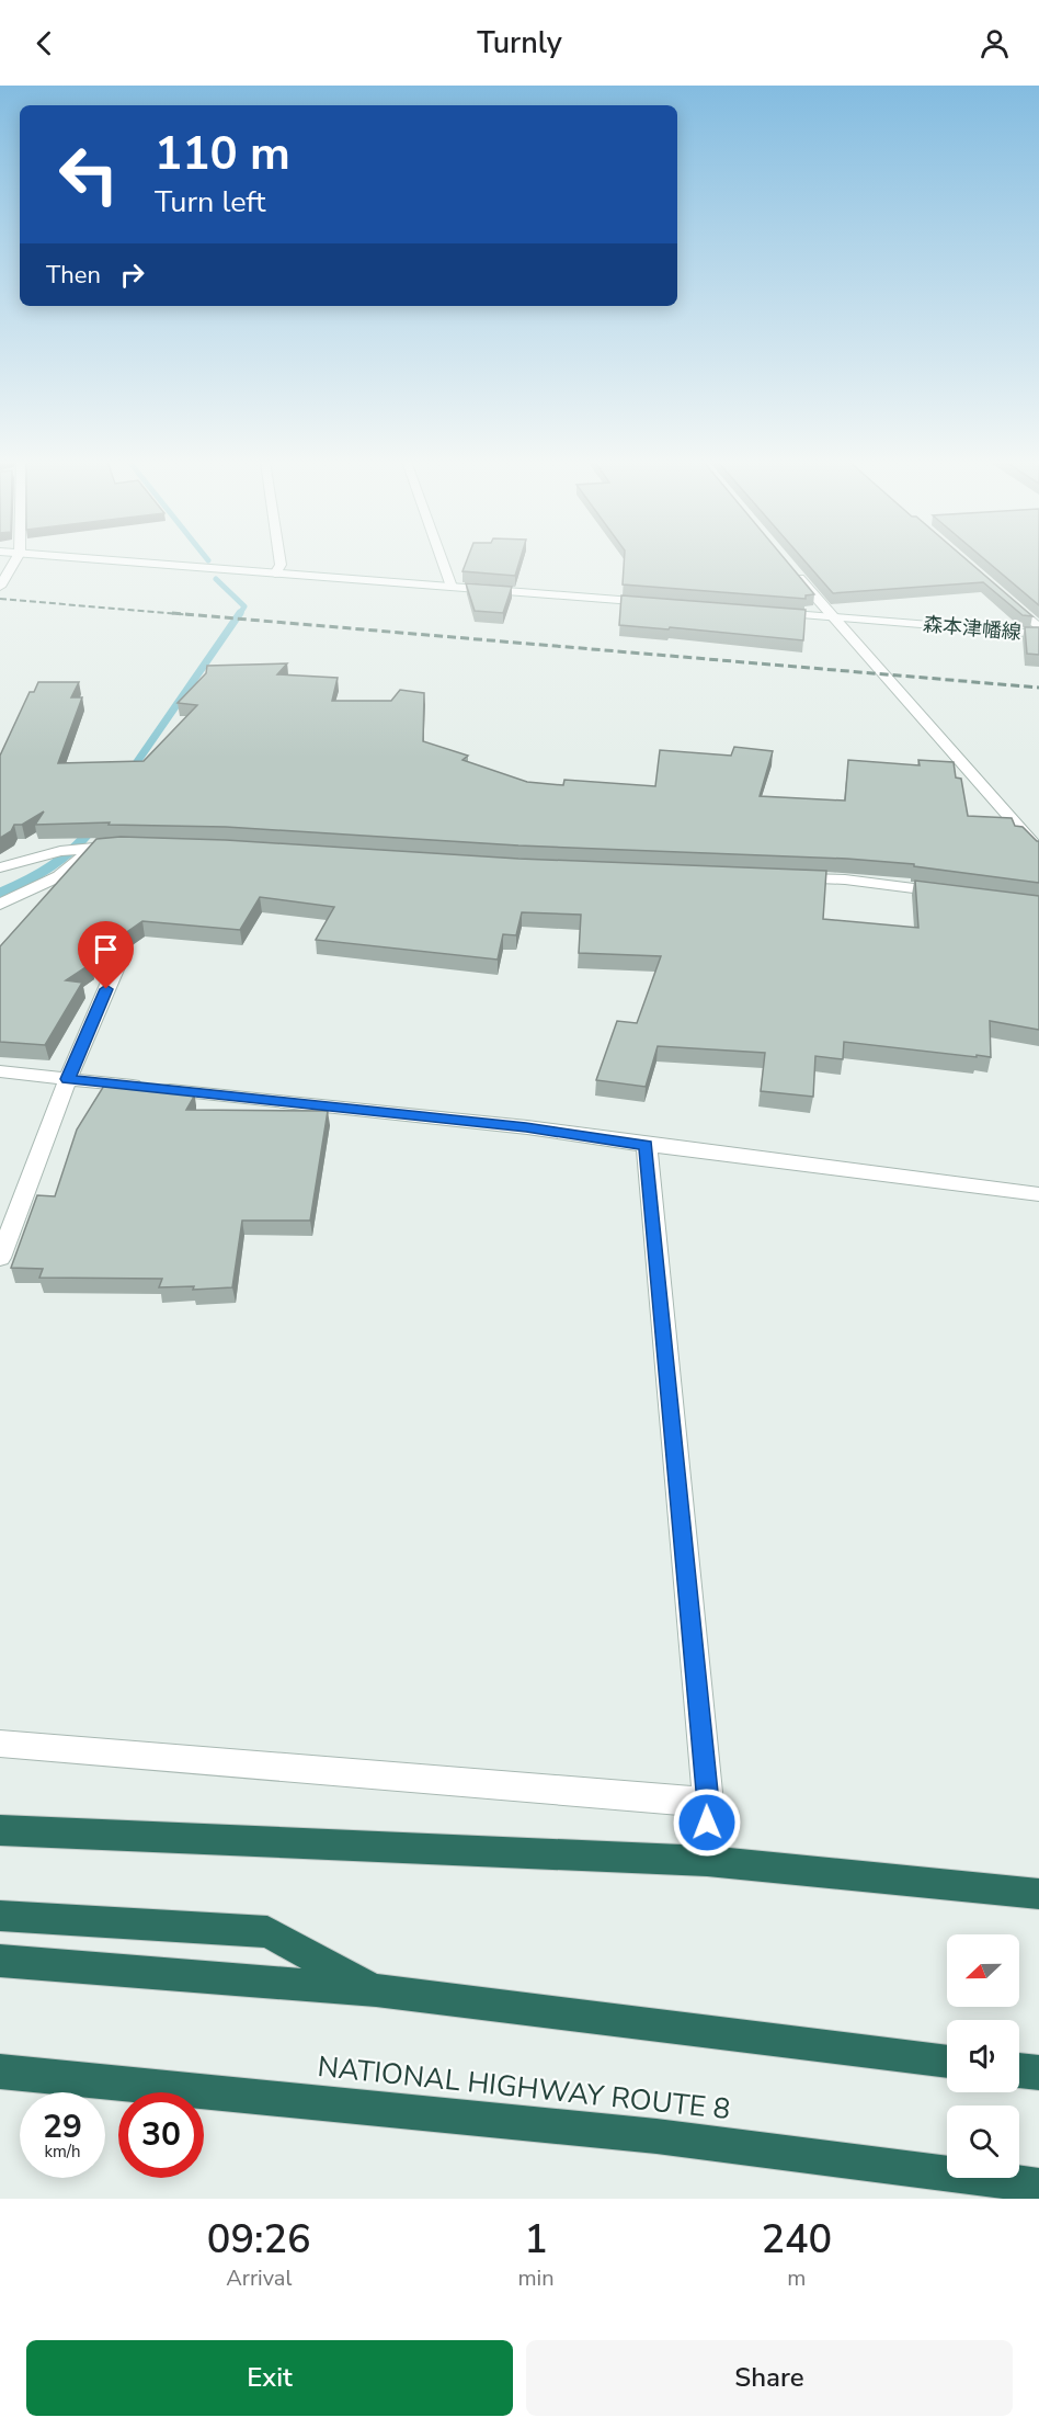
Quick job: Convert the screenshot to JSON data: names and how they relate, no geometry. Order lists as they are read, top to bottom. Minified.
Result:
{"streets":{"highway":["NATIONAL HIGHWAY ROUTE 8"],"street":["森本津幡線"]},"north":"left","page":{"header":"Turnly","turn":["110 m","Turn left"],"then":"Then","speed":"29 km/h","limit":"30","eta":["09:26","Arrival","1","min","240","m"],"buttons":["Exit","Share"]}}
